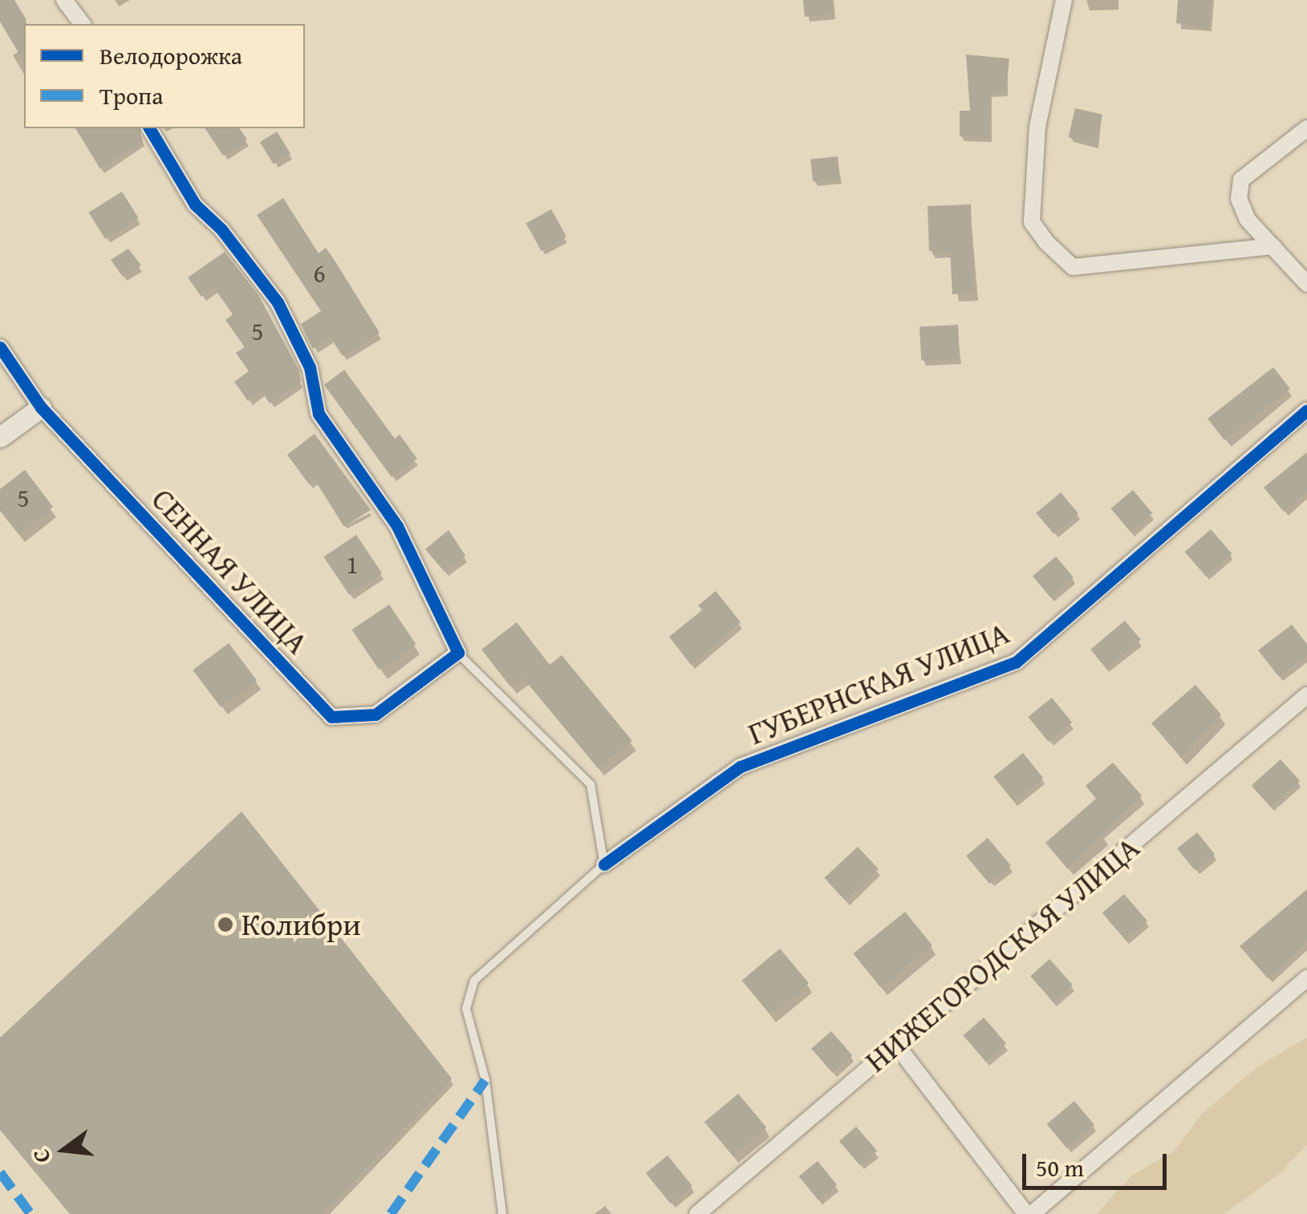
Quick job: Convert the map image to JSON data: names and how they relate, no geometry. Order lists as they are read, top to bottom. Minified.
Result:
{"streets":{"street":["СЕННАЯ УЛИЦА","ГУБЕРНСКАЯ УЛИЦА","НИЖЕГОРОДСКАЯ УЛИЦА"]},"places":["Колибри"],"house_numbers":["6","5","5","1"],"legend":["Велодорожка","Тропа"],"scale_bar":"50 m","north":"left"}
